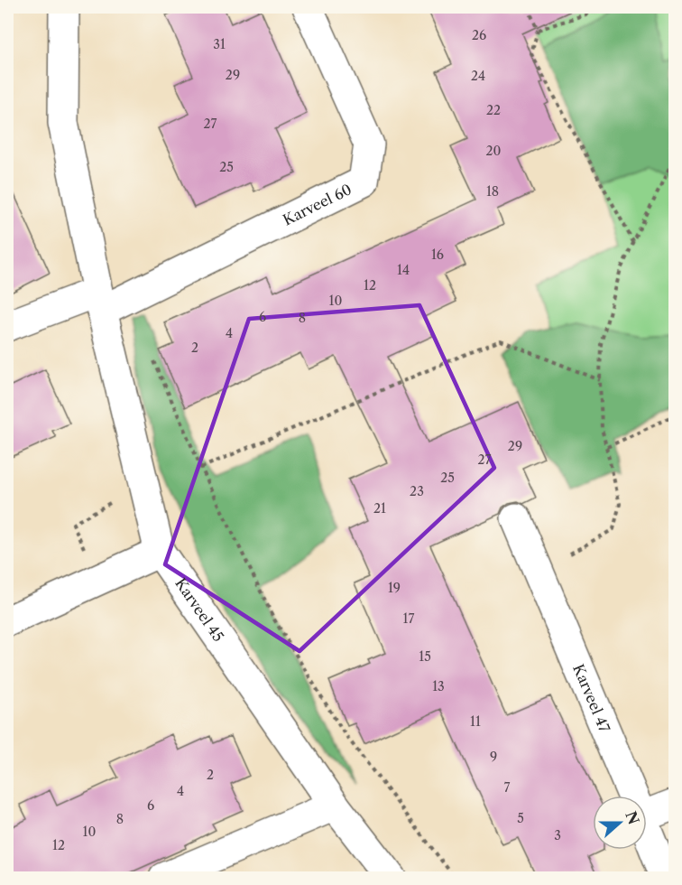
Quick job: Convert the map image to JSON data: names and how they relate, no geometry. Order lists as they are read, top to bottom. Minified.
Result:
{"streets":{"street":["Karveel 60","Karveel 45","Karveel 47"]},"house_numbers":["26","31","29","24","22","27","20","25","18","16","14","12","10","6","8","4","2","29","27","25","23","21","19","17","15","13","11","9","2","7","4","6","5","8","10","3","12"],"north":"right"}
